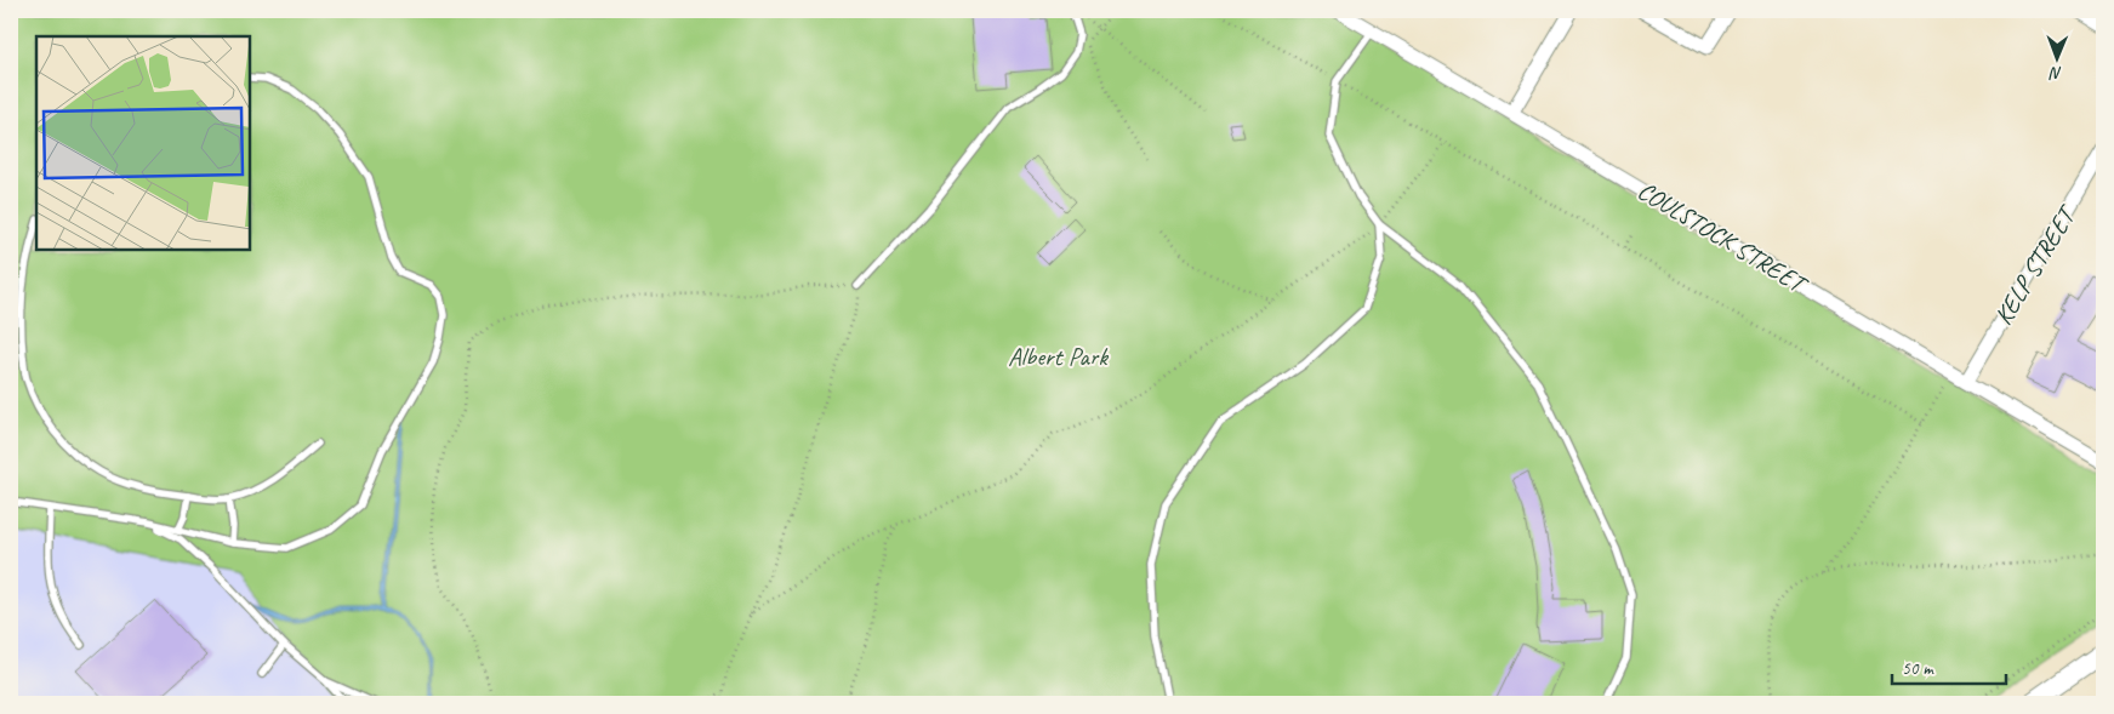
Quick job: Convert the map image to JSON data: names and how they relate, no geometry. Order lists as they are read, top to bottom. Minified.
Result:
{"streets":{"street":["COULSTOCK STREET","KELP STREET"]},"crossings":[["COULSTOCK STREET","KELP STREET"]],"parks":["Albert Park"],"scale_bar":"50 m","north":"bottom"}
